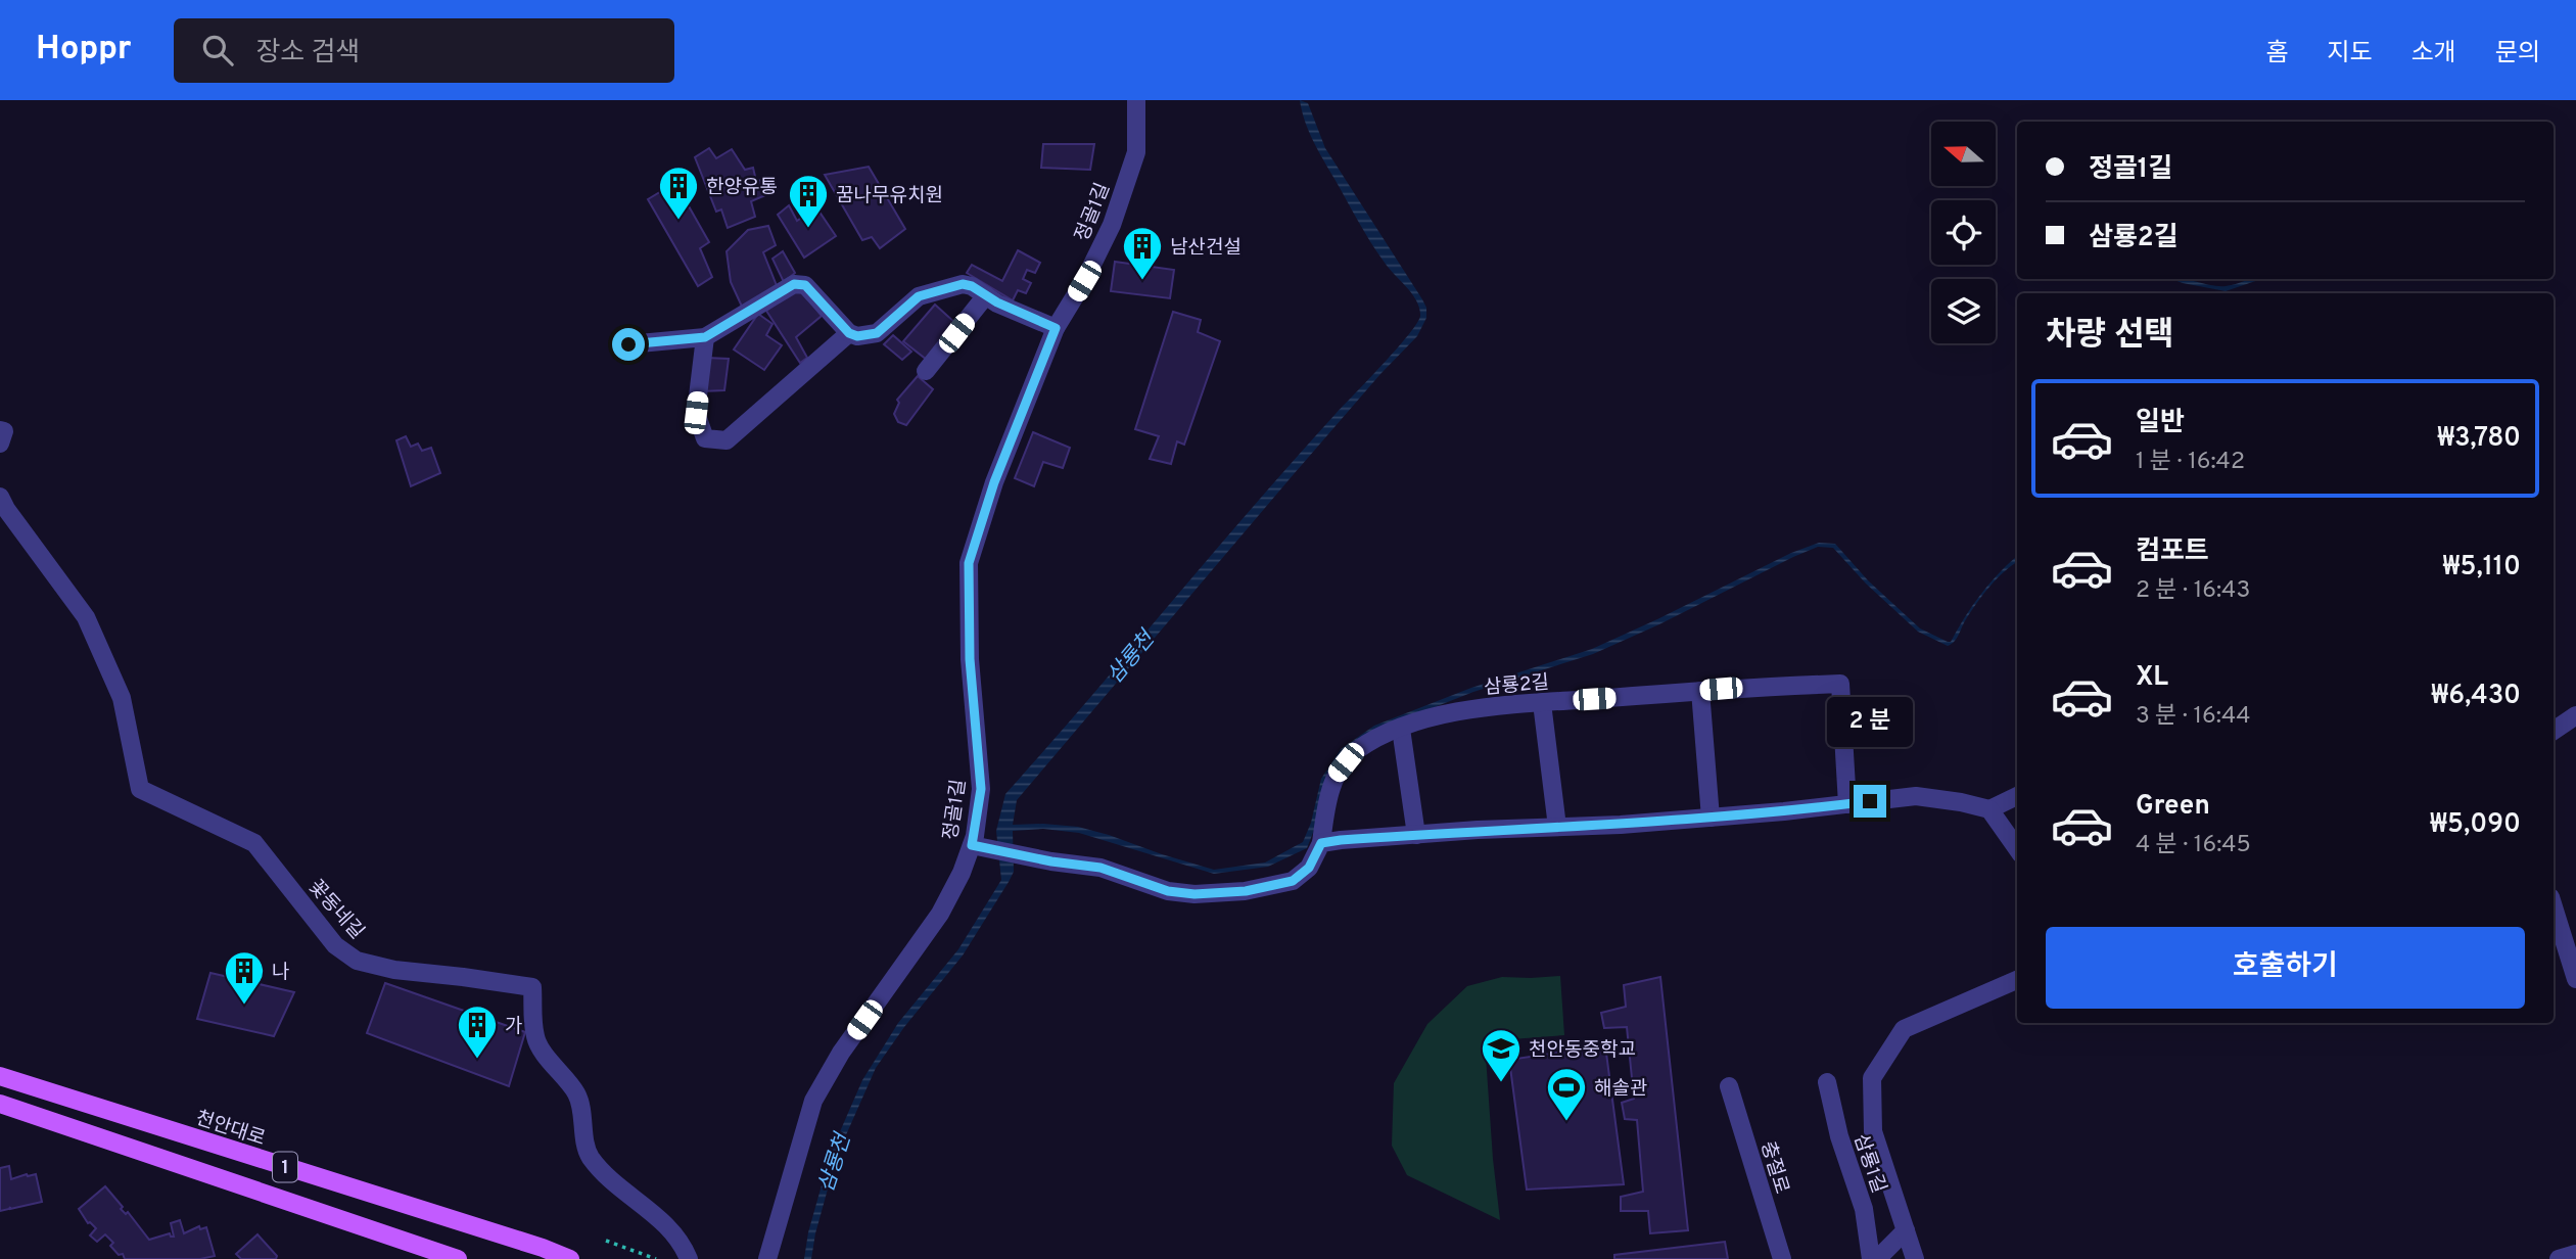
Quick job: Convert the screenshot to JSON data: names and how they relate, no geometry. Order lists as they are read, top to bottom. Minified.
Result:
{"streets":{"main road":["천안대로","1"],"street":["정골1길","삼룡2길","꽃동네길","삼룡1길","충절로"]},"crossings":[["정골1길","삼룡2길"]],"water":["삼룡천"],"places":{"building":["한양유통","꿈나무유치원","남산건설","나","가"],"school or university":["천안동중학교"],"sports":["해솔관"]},"north":"left","page":{"header":"Hoppr","search":"장소 검색","nav":["홈","지도","소개","문의"],"banner":["정골1길","삼룡2길"],"heading":"차량 선택","list":[{"name":"일반","note":"1 분 · 16:42","value":"₩3,780"},{"name":"컴포트","note":"2 분 · 16:43","value":"₩5,110"},{"name":"XL","note":"3 분 · 16:44","value":"₩6,430"},{"name":"Green","note":"4 분 · 16:45","value":"₩5,090"}],"bubble":"2 분","buttons":"호출하기"}}
